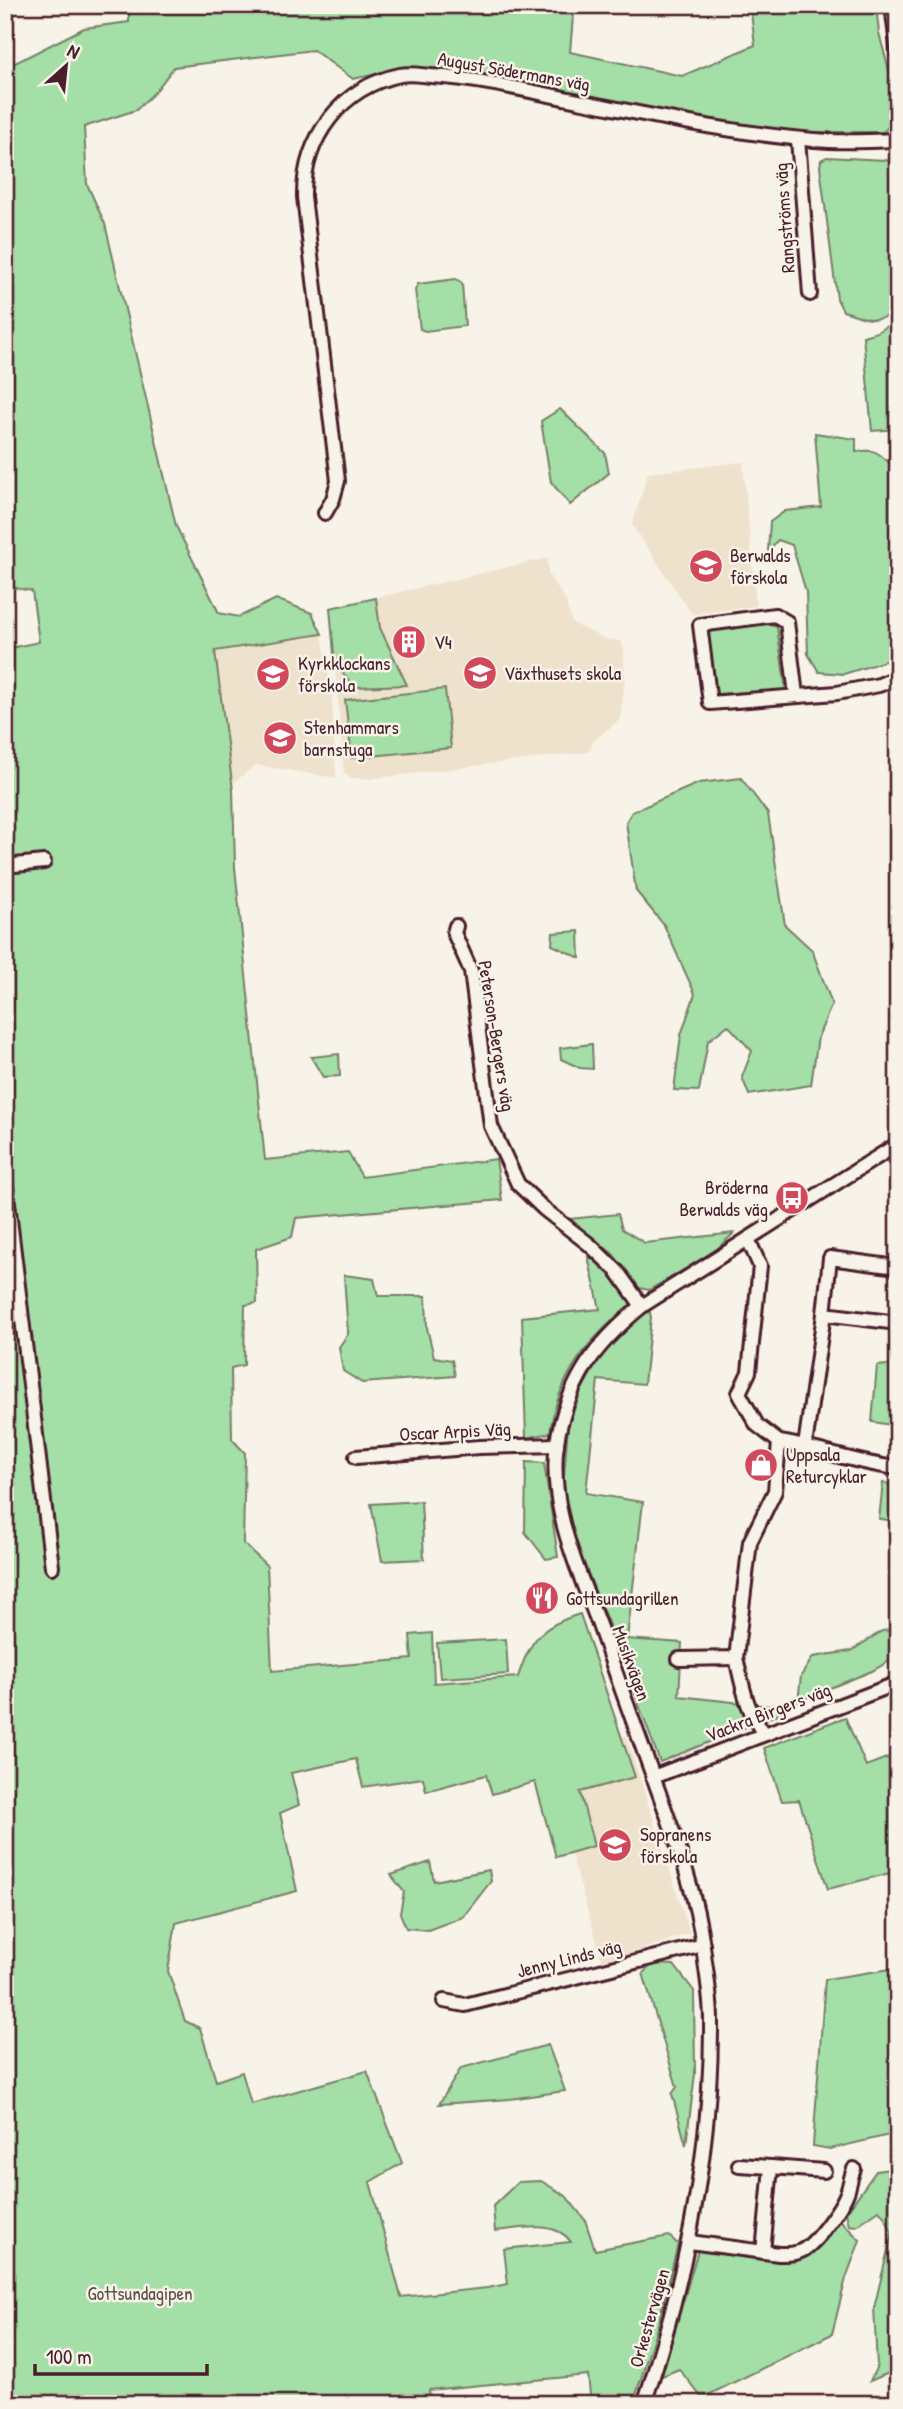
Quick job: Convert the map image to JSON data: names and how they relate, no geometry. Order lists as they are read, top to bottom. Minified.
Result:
{"streets":{"street":["August Södermans väg","Rangströms väg","Peterson-Bergers väg","Oscar Arpis Väg","Musikvägen","Vackra Birgers väg","Jenny Linds väg","Orkestervägen"]},"crossings":[["August Södermans väg","Rangströms väg"],["Peterson-Bergers väg","Musikvägen"],["Oscar Arpis Väg","Musikvägen"],["Musikvägen","Vackra Birgers väg"],["Musikvägen","Jenny Linds väg"],["Musikvägen","Orkestervägen"]],"parks":["Gottsundagipen"],"places":{"school or university":["Berwalds förskola","Växthusets skola","Kyrkklockans förskola","Stenhammars barnstuga","Sopranens förskola"],"building":["V4"],"bus stop":["Bröderna Berwalds väg"],"shop":["Uppsala Returcyklar"],"restaurant":["Gottsundagrillen"]},"scale_bar":"100 m","north":"top right"}
